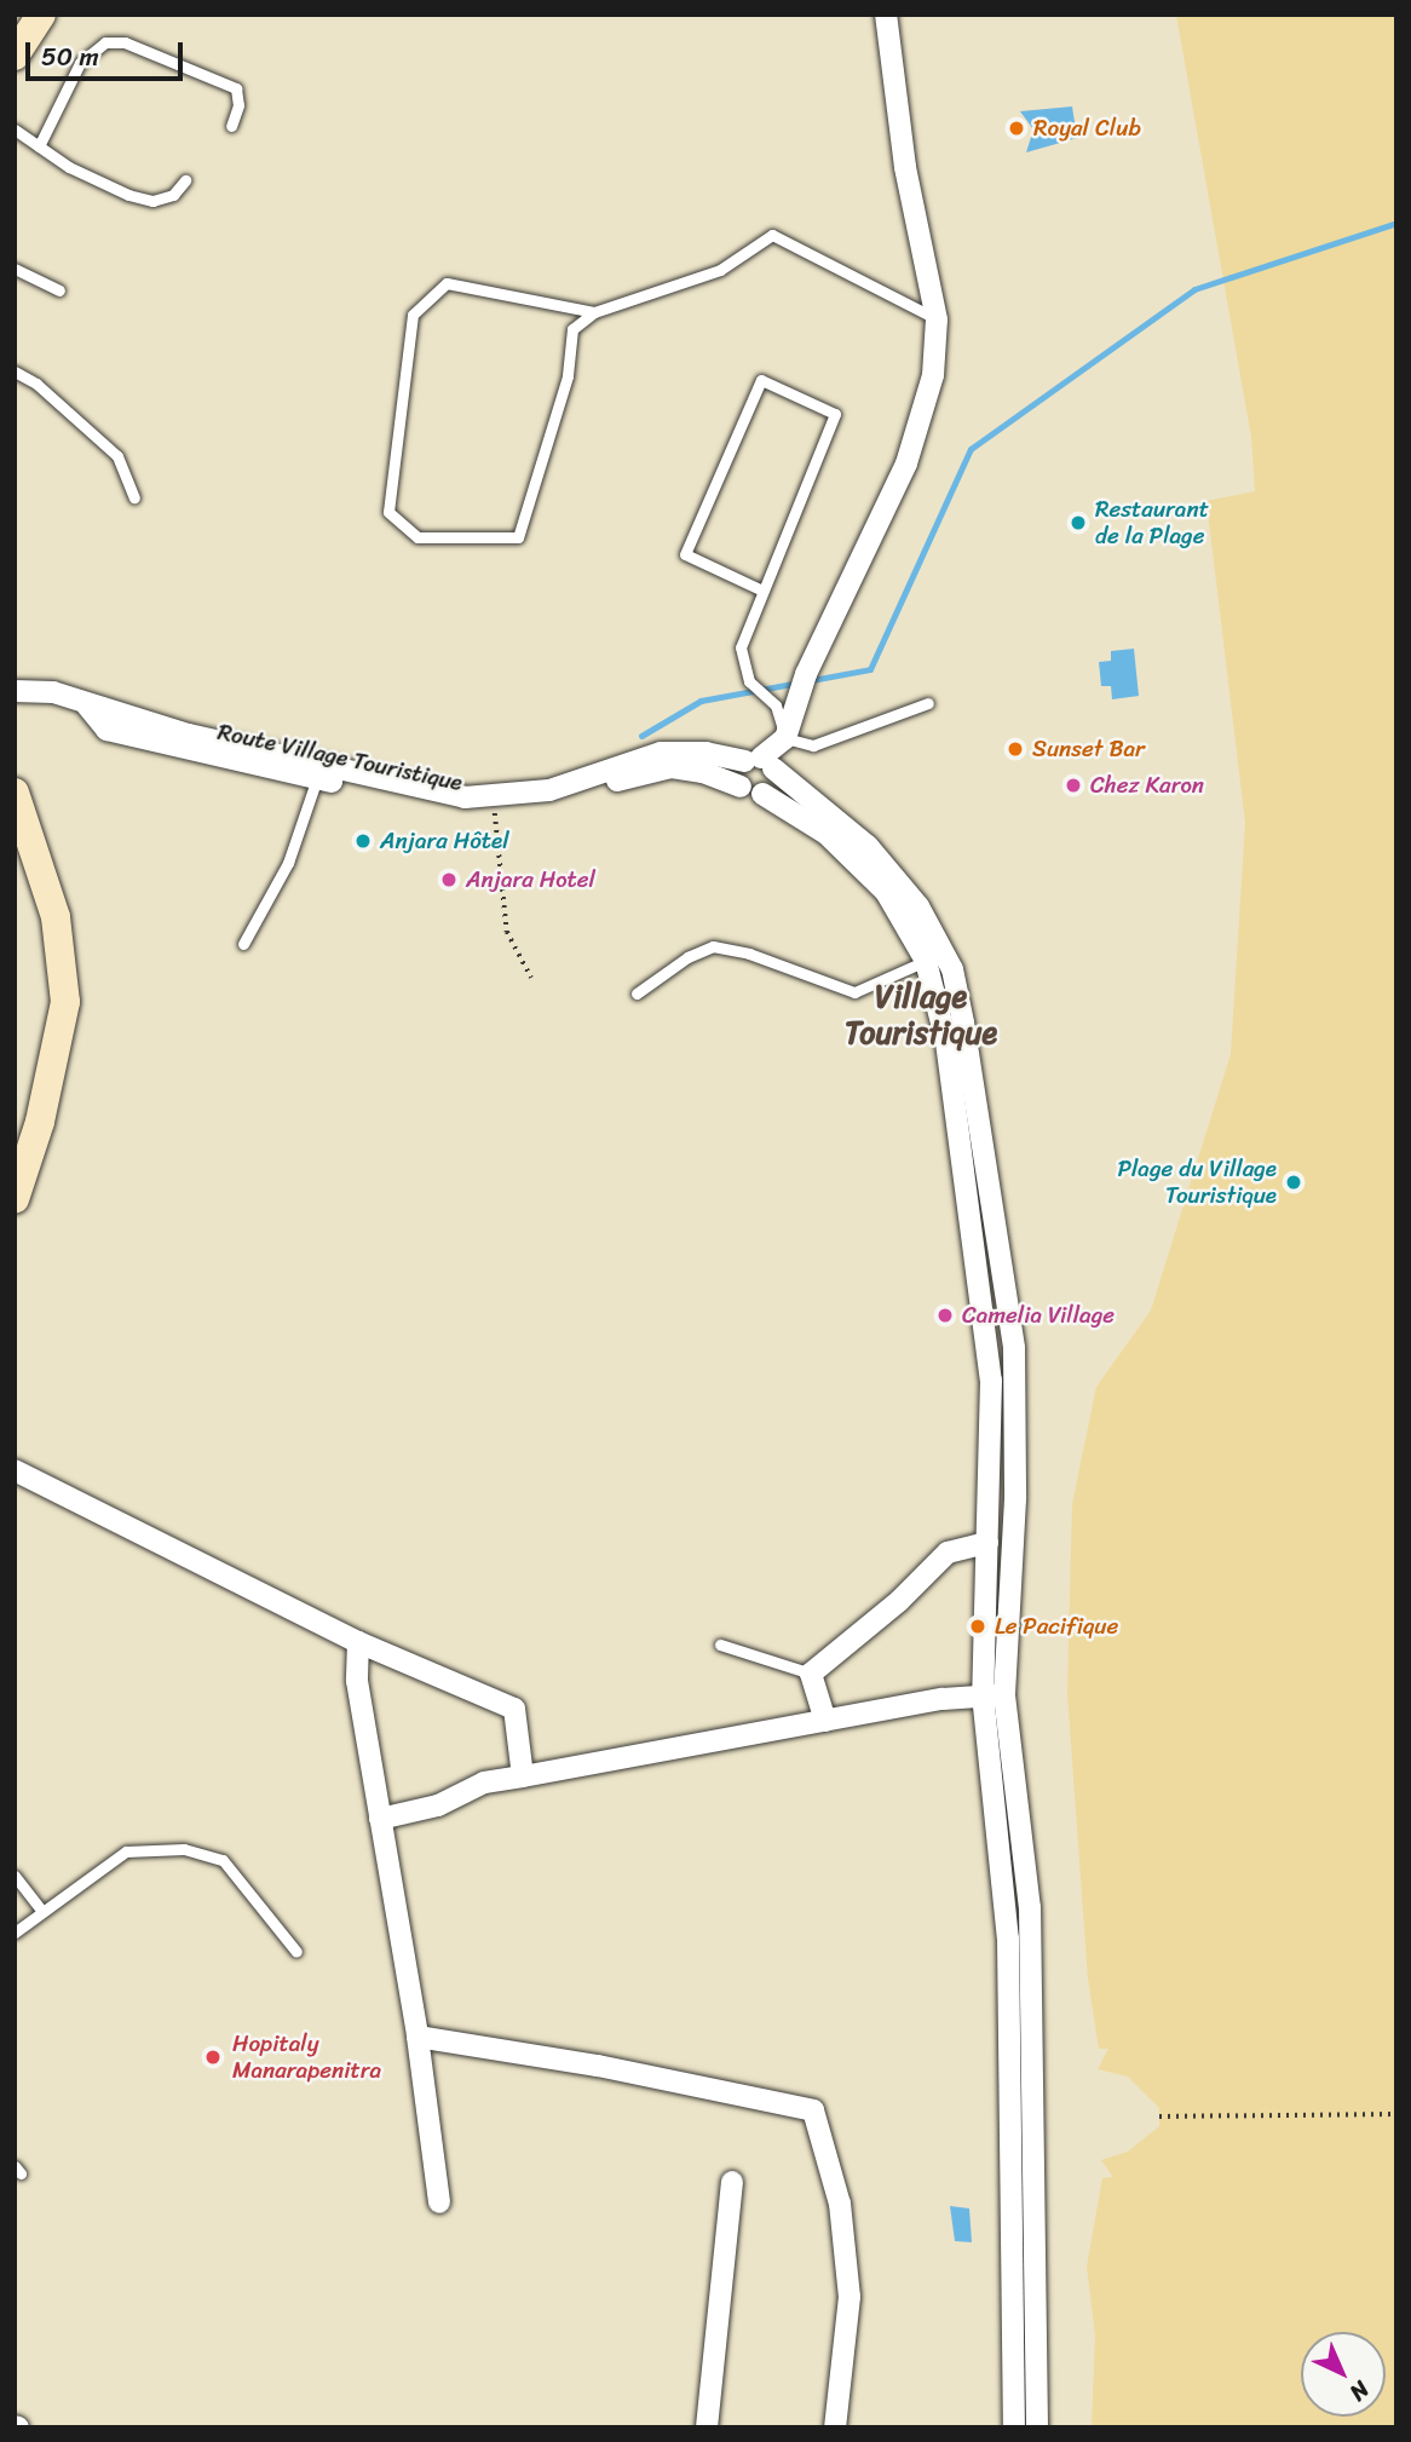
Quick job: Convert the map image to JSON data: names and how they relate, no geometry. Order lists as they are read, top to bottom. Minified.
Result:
{"streets":{"street":["Route Village Touristique"]},"districts":["Village Touristique"],"places":["Royal Club","Restaurant de la Plage","Sunset Bar","Chez Karon","Anjara Hôtel","Anjara Hotel","Plage du Village Touristique","Camelia Village","Le Pacifique","Hopitaly Manarapenitra"],"scale_bar":"50 m","north":"bottom right"}
